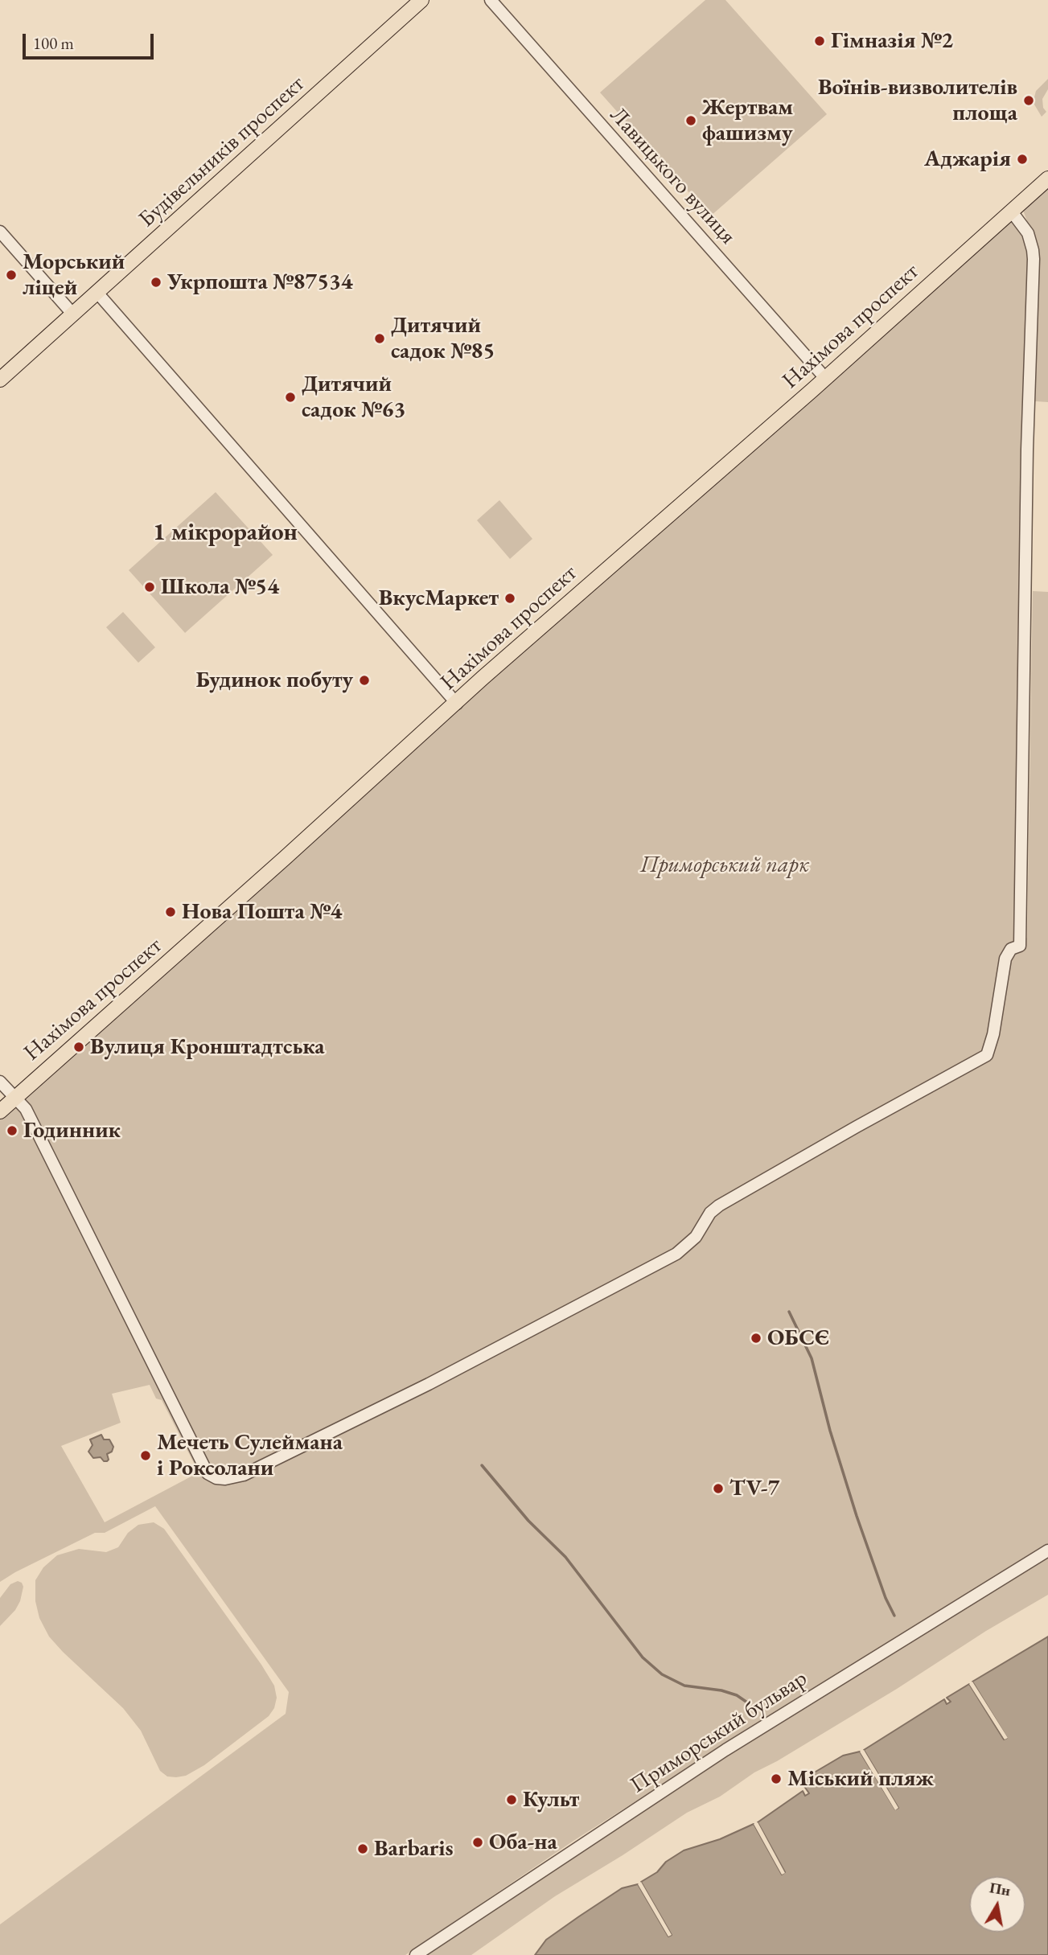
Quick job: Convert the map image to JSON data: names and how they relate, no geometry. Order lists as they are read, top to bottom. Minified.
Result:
{"streets":{"main road":["Будівельників проспект","Нахімова проспект"],"street":["Лавицького вулиця","Приморський бульвар"]},"crossings":[["Лавицького вулиця","Нахімова проспект"]],"districts":["1 мікрорайон"],"parks":["Приморський парк"],"places":["Гімназія №2","Воїнів-визволителів площа","Жертвам фашизму","Аджарія","Морський ліцей","Укрпошта №87534","Дитячий садок №85","Дитячий садок №63","Школа №54","ВкусМаркет","Будинок побуту","Нова Пошта №4","Вулиця Кронштадтська","Годинник","ОБСЄ","Мечеть Сулеймана і Роксолани","TV-7","Міський пляж","Культ","Оба-на","Barbaris"],"scale_bar":"100 m","north":"top"}
